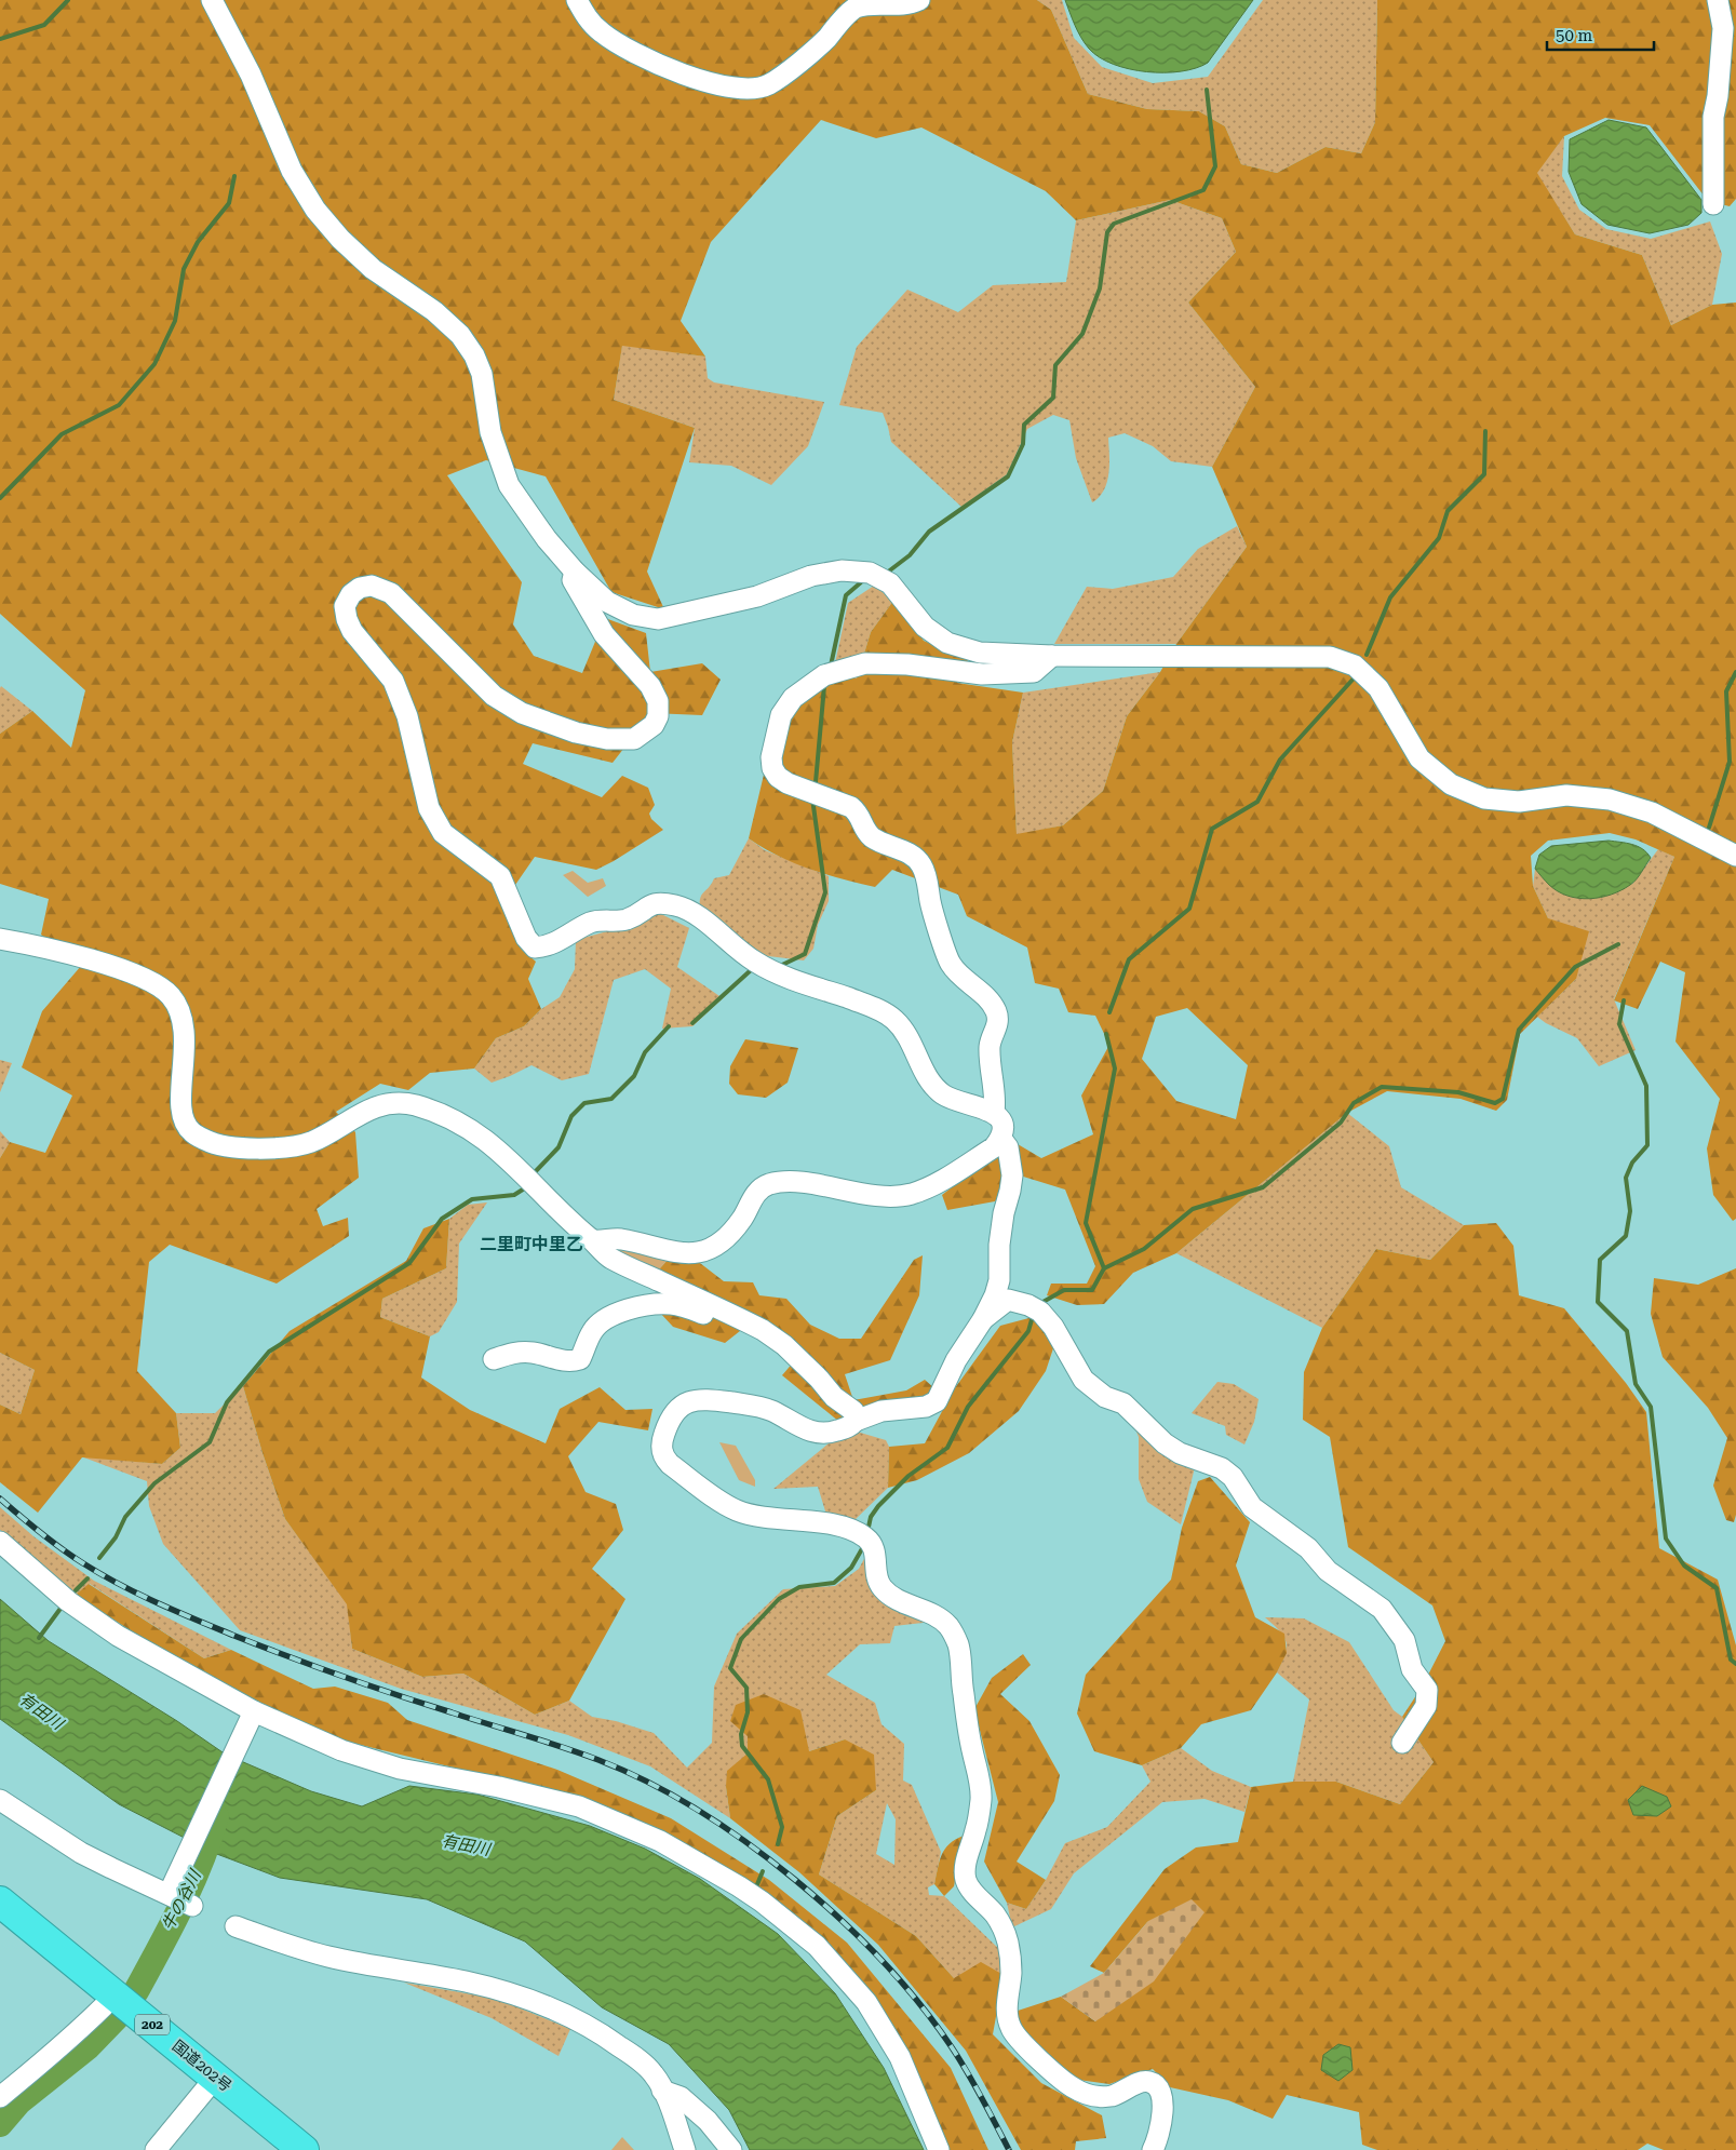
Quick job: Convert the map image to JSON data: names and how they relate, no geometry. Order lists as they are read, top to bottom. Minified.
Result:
{"streets":{"highway":["202","国道202号"]},"districts":["二里町中里乙"],"water":["有田川","牛の谷川"],"scale_bar":"50 m"}
